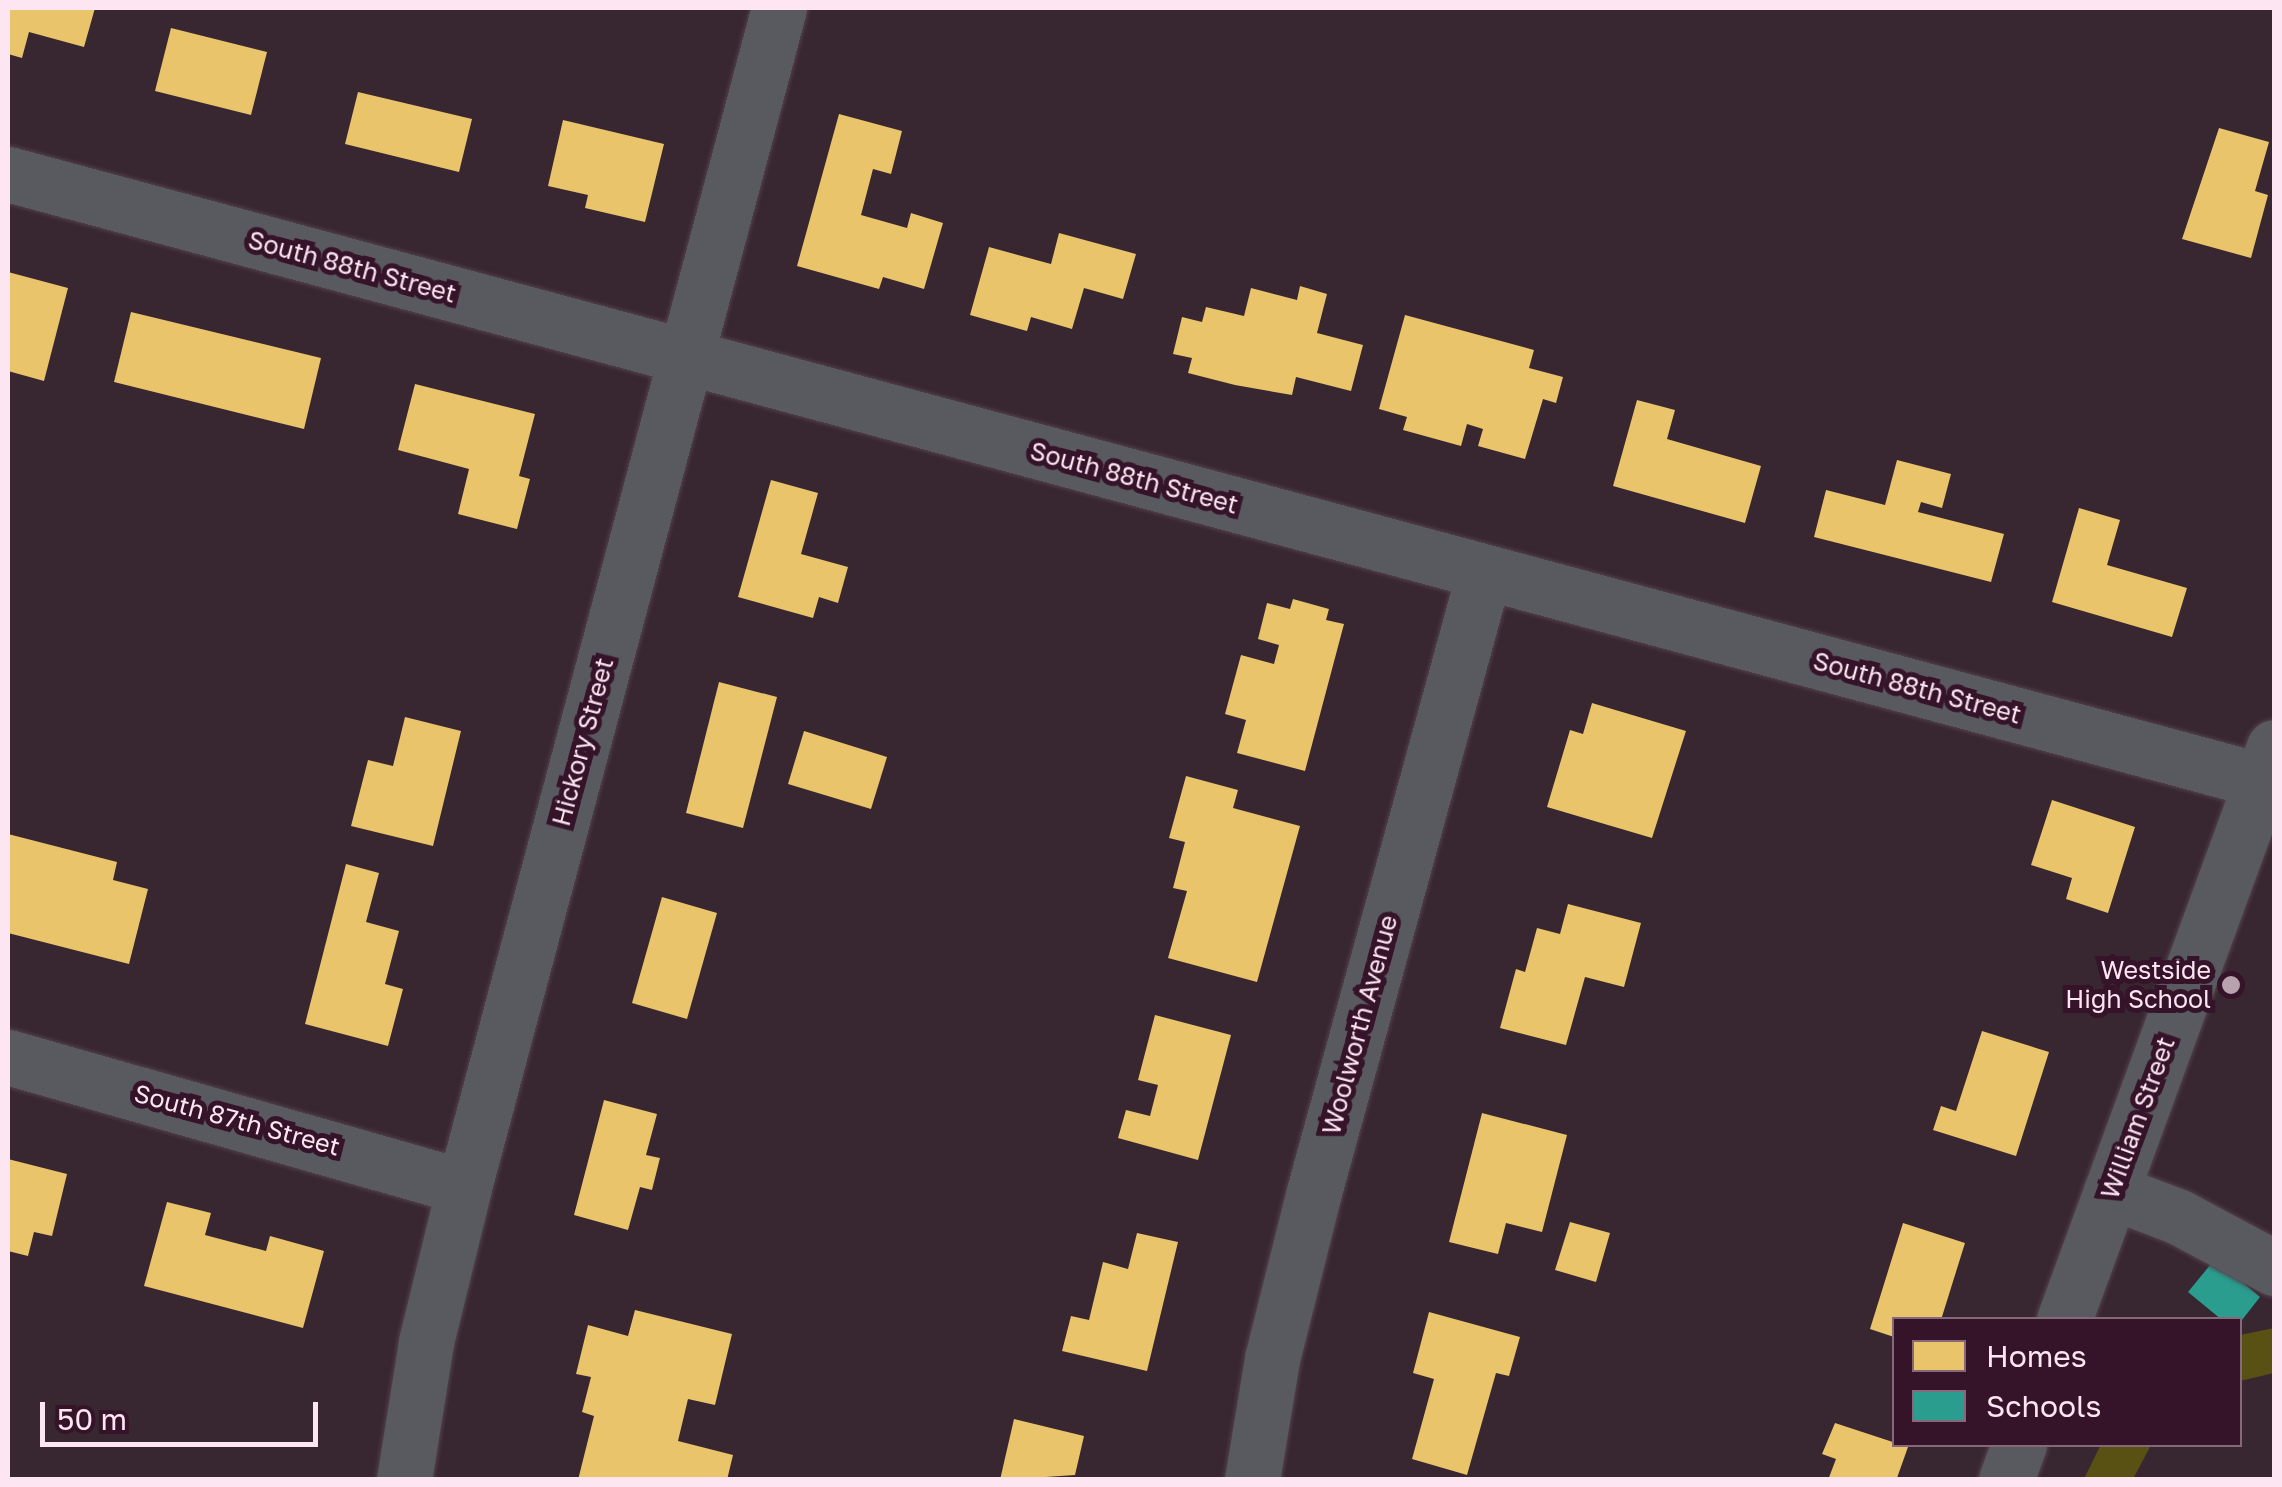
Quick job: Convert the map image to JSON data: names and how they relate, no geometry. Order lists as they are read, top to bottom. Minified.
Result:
{"streets":{"street":["South 88th Street","Hickory Street","Woolworth Avenue","William Street","South 87th Street"]},"crossings":[["South 88th Street","Hickory Street"],["South 88th Street","Woolworth Avenue"],["South 88th Street","William Street"],["Hickory Street","South 87th Street"]],"places":["Westside High School"],"legend":["Homes","Schools"],"scale_bar":"50 m"}
